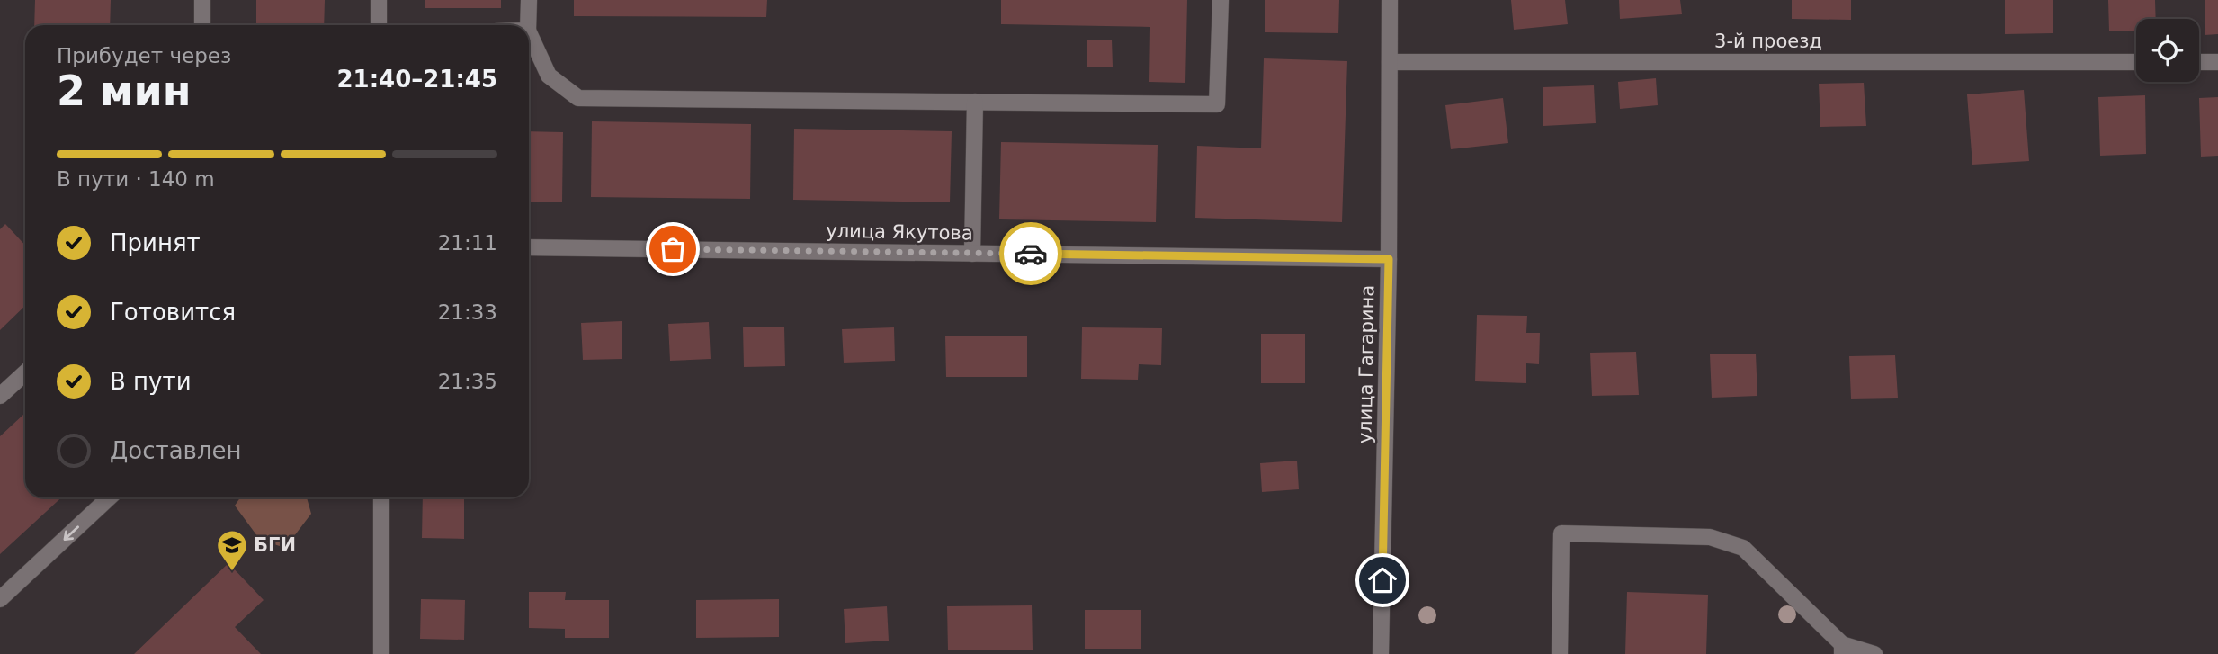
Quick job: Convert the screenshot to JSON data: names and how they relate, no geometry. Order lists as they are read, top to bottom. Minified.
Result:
{"streets":{"street":["3-й проезд","улица Якутова","улица Гагарина"]},"crossings":[["3-й проезд","улица Гагарина"],["улица Якутова","улица Гагарина"]],"places":{"school or university":["БГИ"]},"page":{"heading":["2 мин","Прибудет через","21:40–21:45"],"bar":"В пути · 140 m","list":[["Принят","21:11"],["Готовится","21:33"],["В пути","21:35"],"Доставлен"]}}
